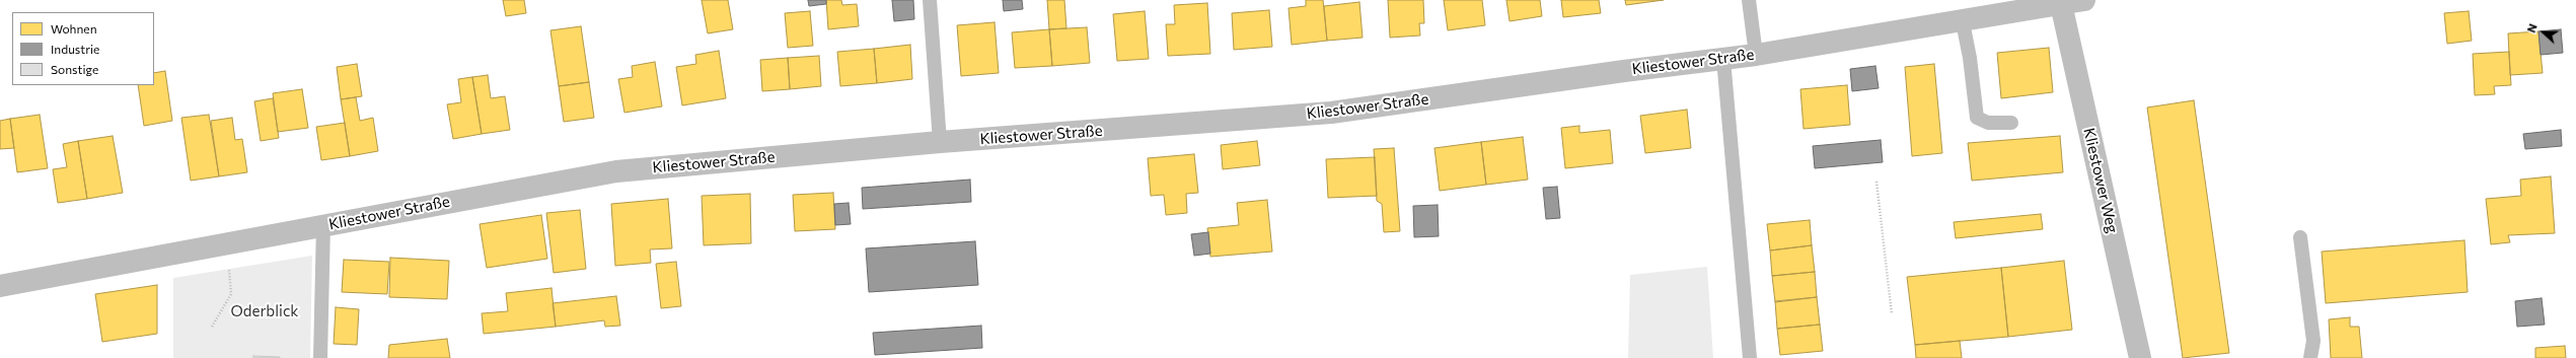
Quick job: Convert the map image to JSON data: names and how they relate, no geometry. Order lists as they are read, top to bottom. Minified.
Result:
{"streets":{"street":["Kliestower Straße","Kliestower Weg"]},"crossings":[["Kliestower Straße","Kliestower Weg"]],"parks":["Oderblick"],"legend":["Wohnen","Industrie","Sonstige"],"north":"left"}
